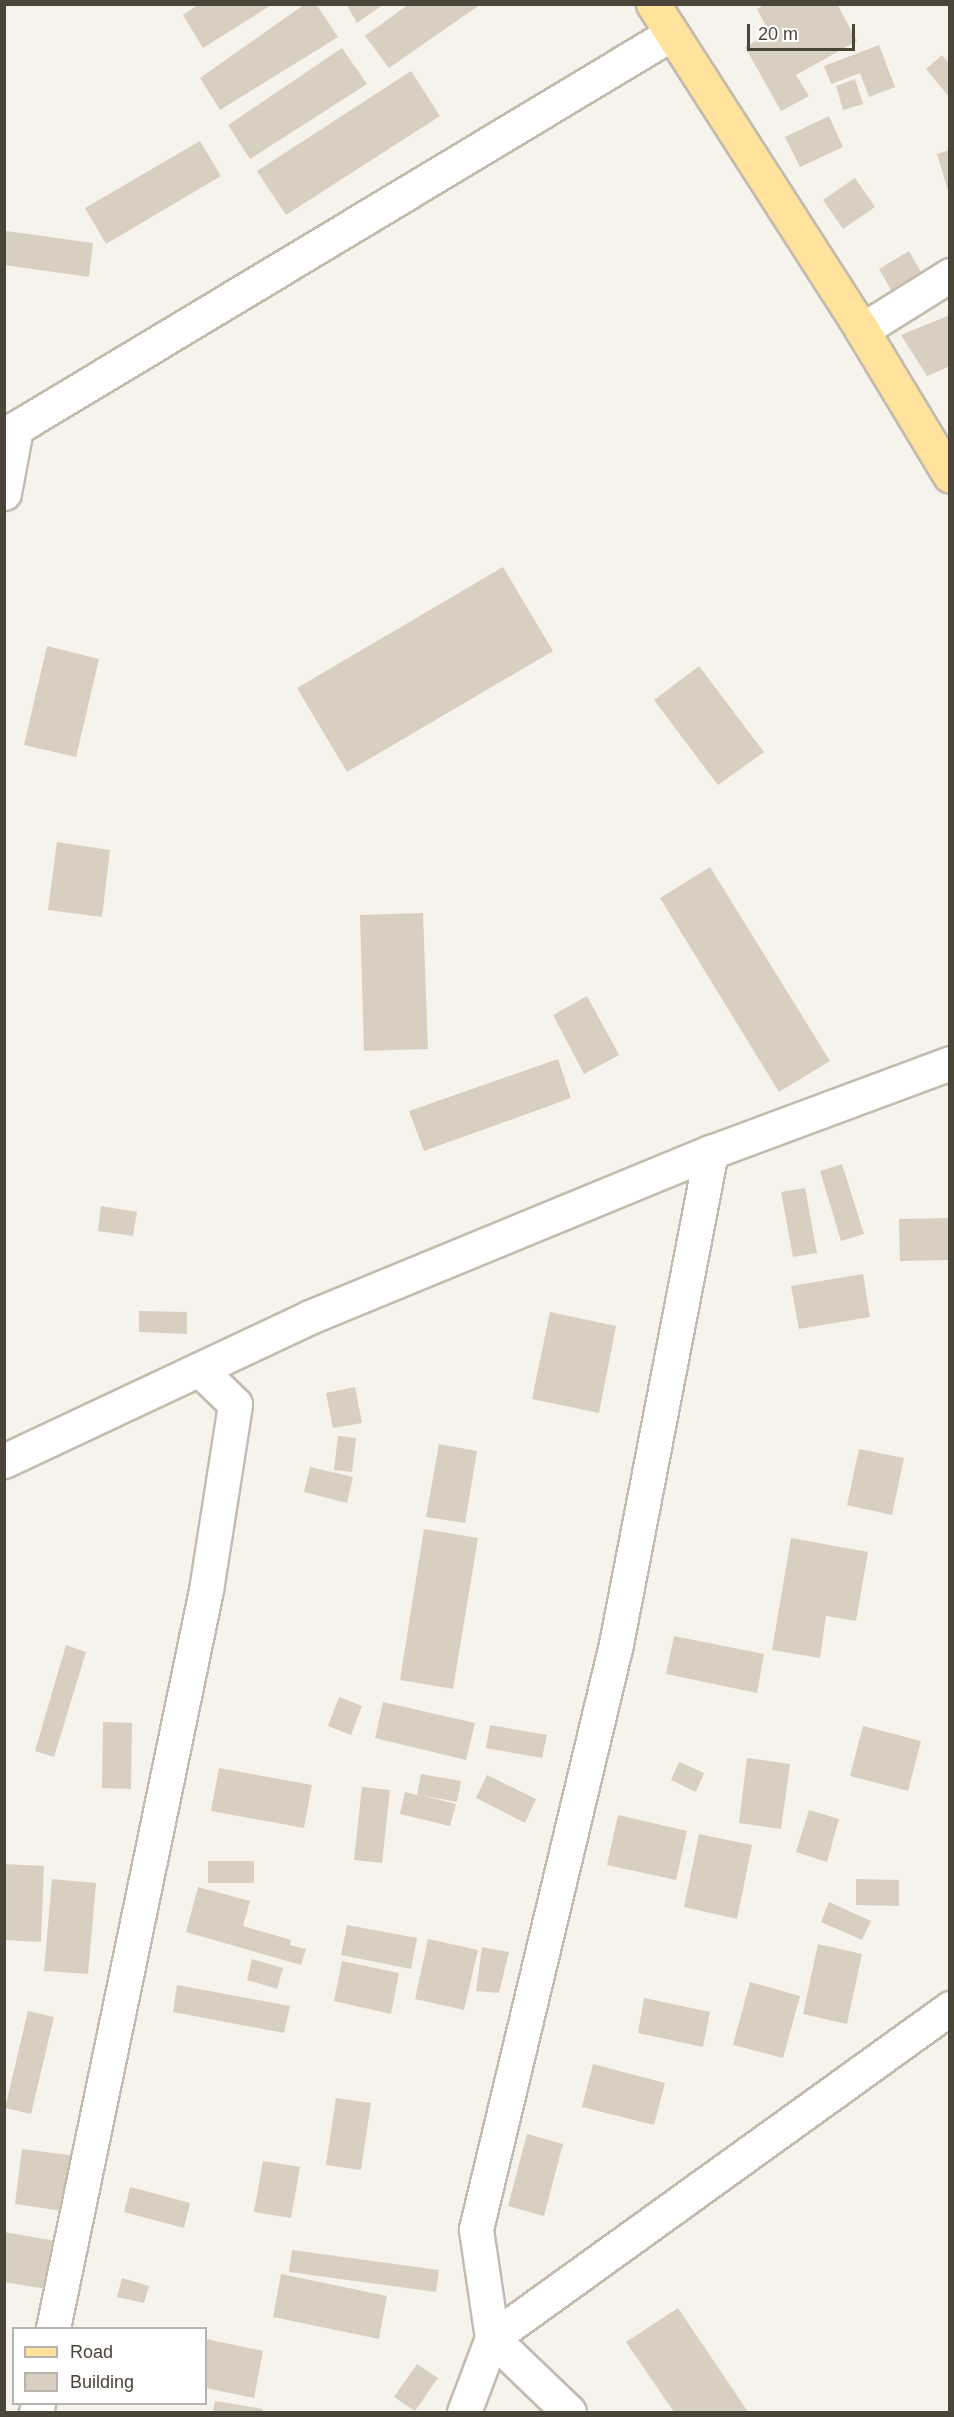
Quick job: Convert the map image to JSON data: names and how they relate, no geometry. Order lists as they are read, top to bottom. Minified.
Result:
{"legend":["Road","Building"],"scale_bar":"20 m"}
